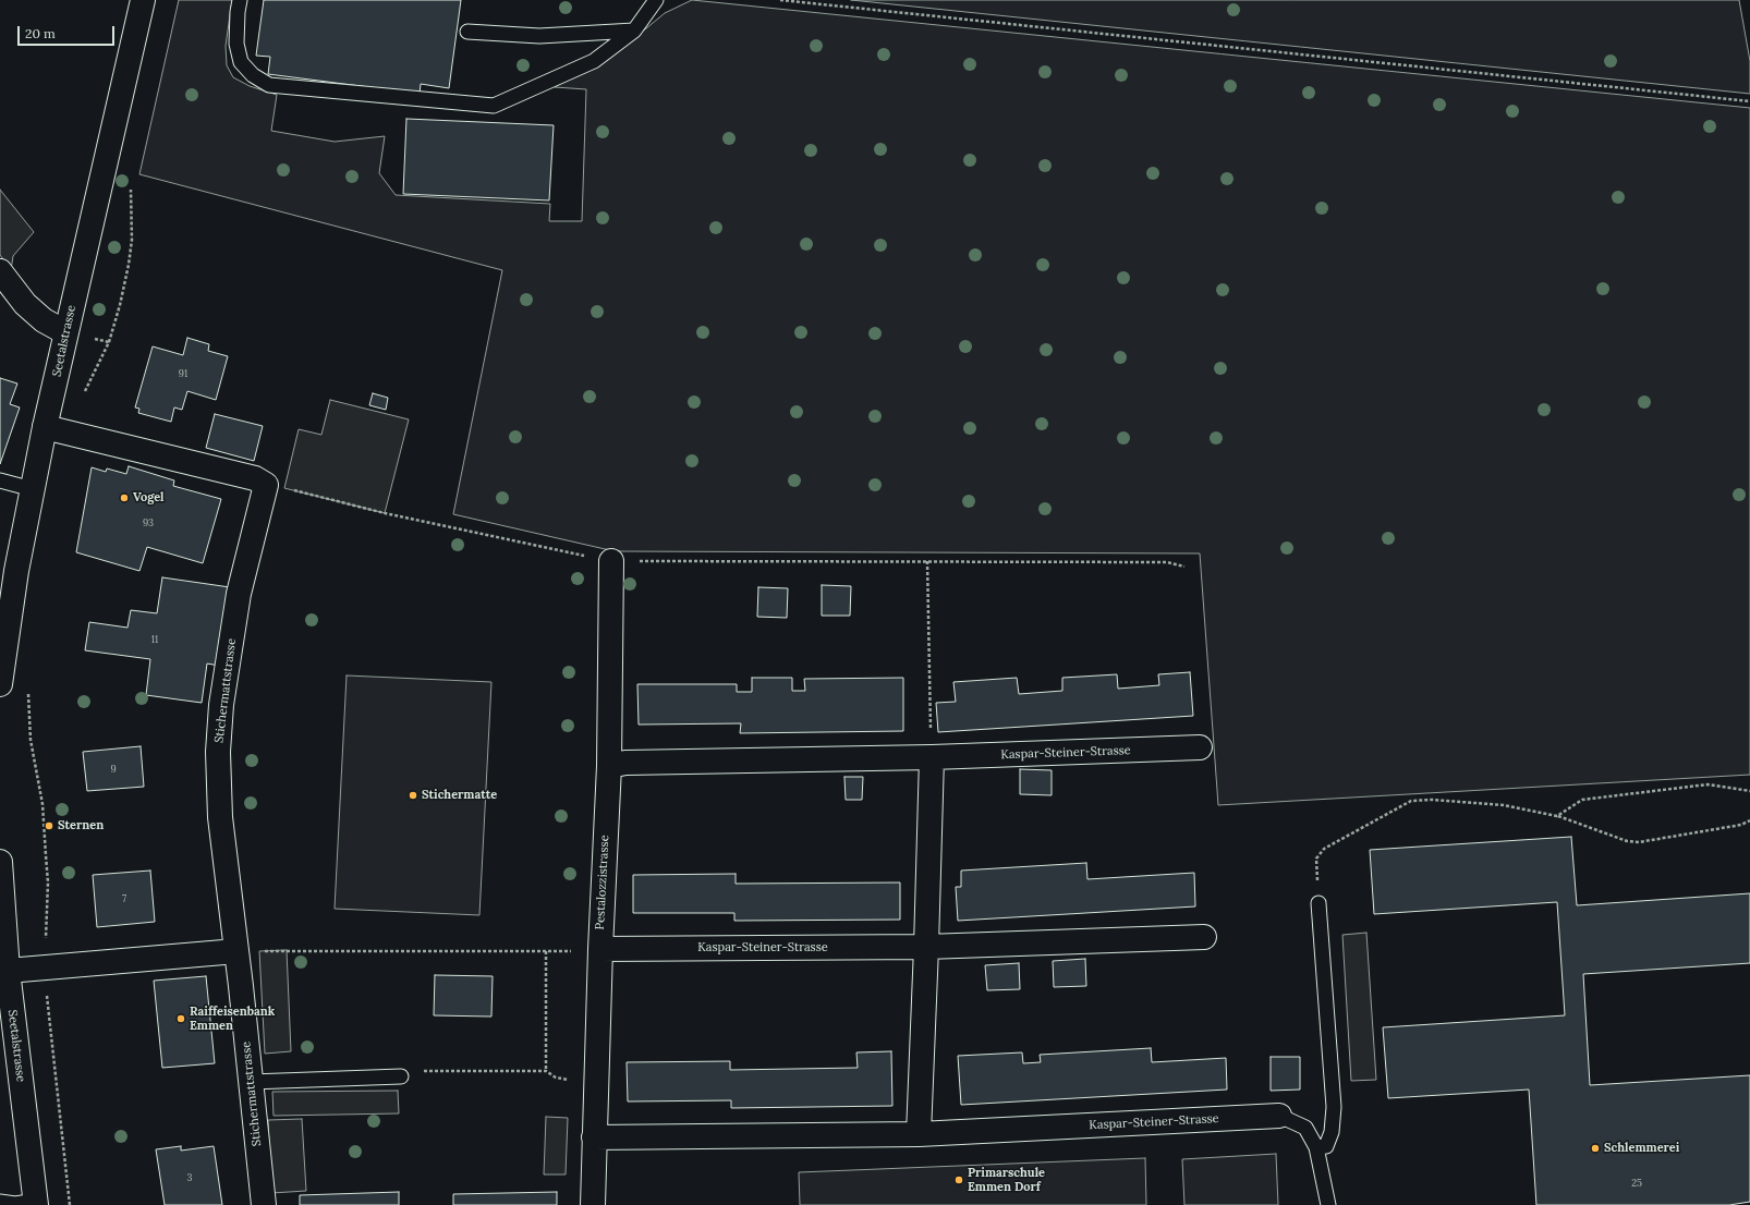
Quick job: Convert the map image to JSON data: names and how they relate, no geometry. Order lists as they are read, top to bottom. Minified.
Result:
{"streets":{"street":["Seetalstrasse","Stichermattstrasse","Kaspar-Steiner-Strasse","Pestalozzistrasse"]},"crossings":[["Kaspar-Steiner-Strasse","Pestalozzistrasse"]],"places":["Vogel","Stichermatte","Sternen","Raiffeisenbank Emmen","Schlemmerei","Primarschule Emmen Dorf"],"house_numbers":["91","93","11","9","7","3","25"],"scale_bar":"20 m"}
